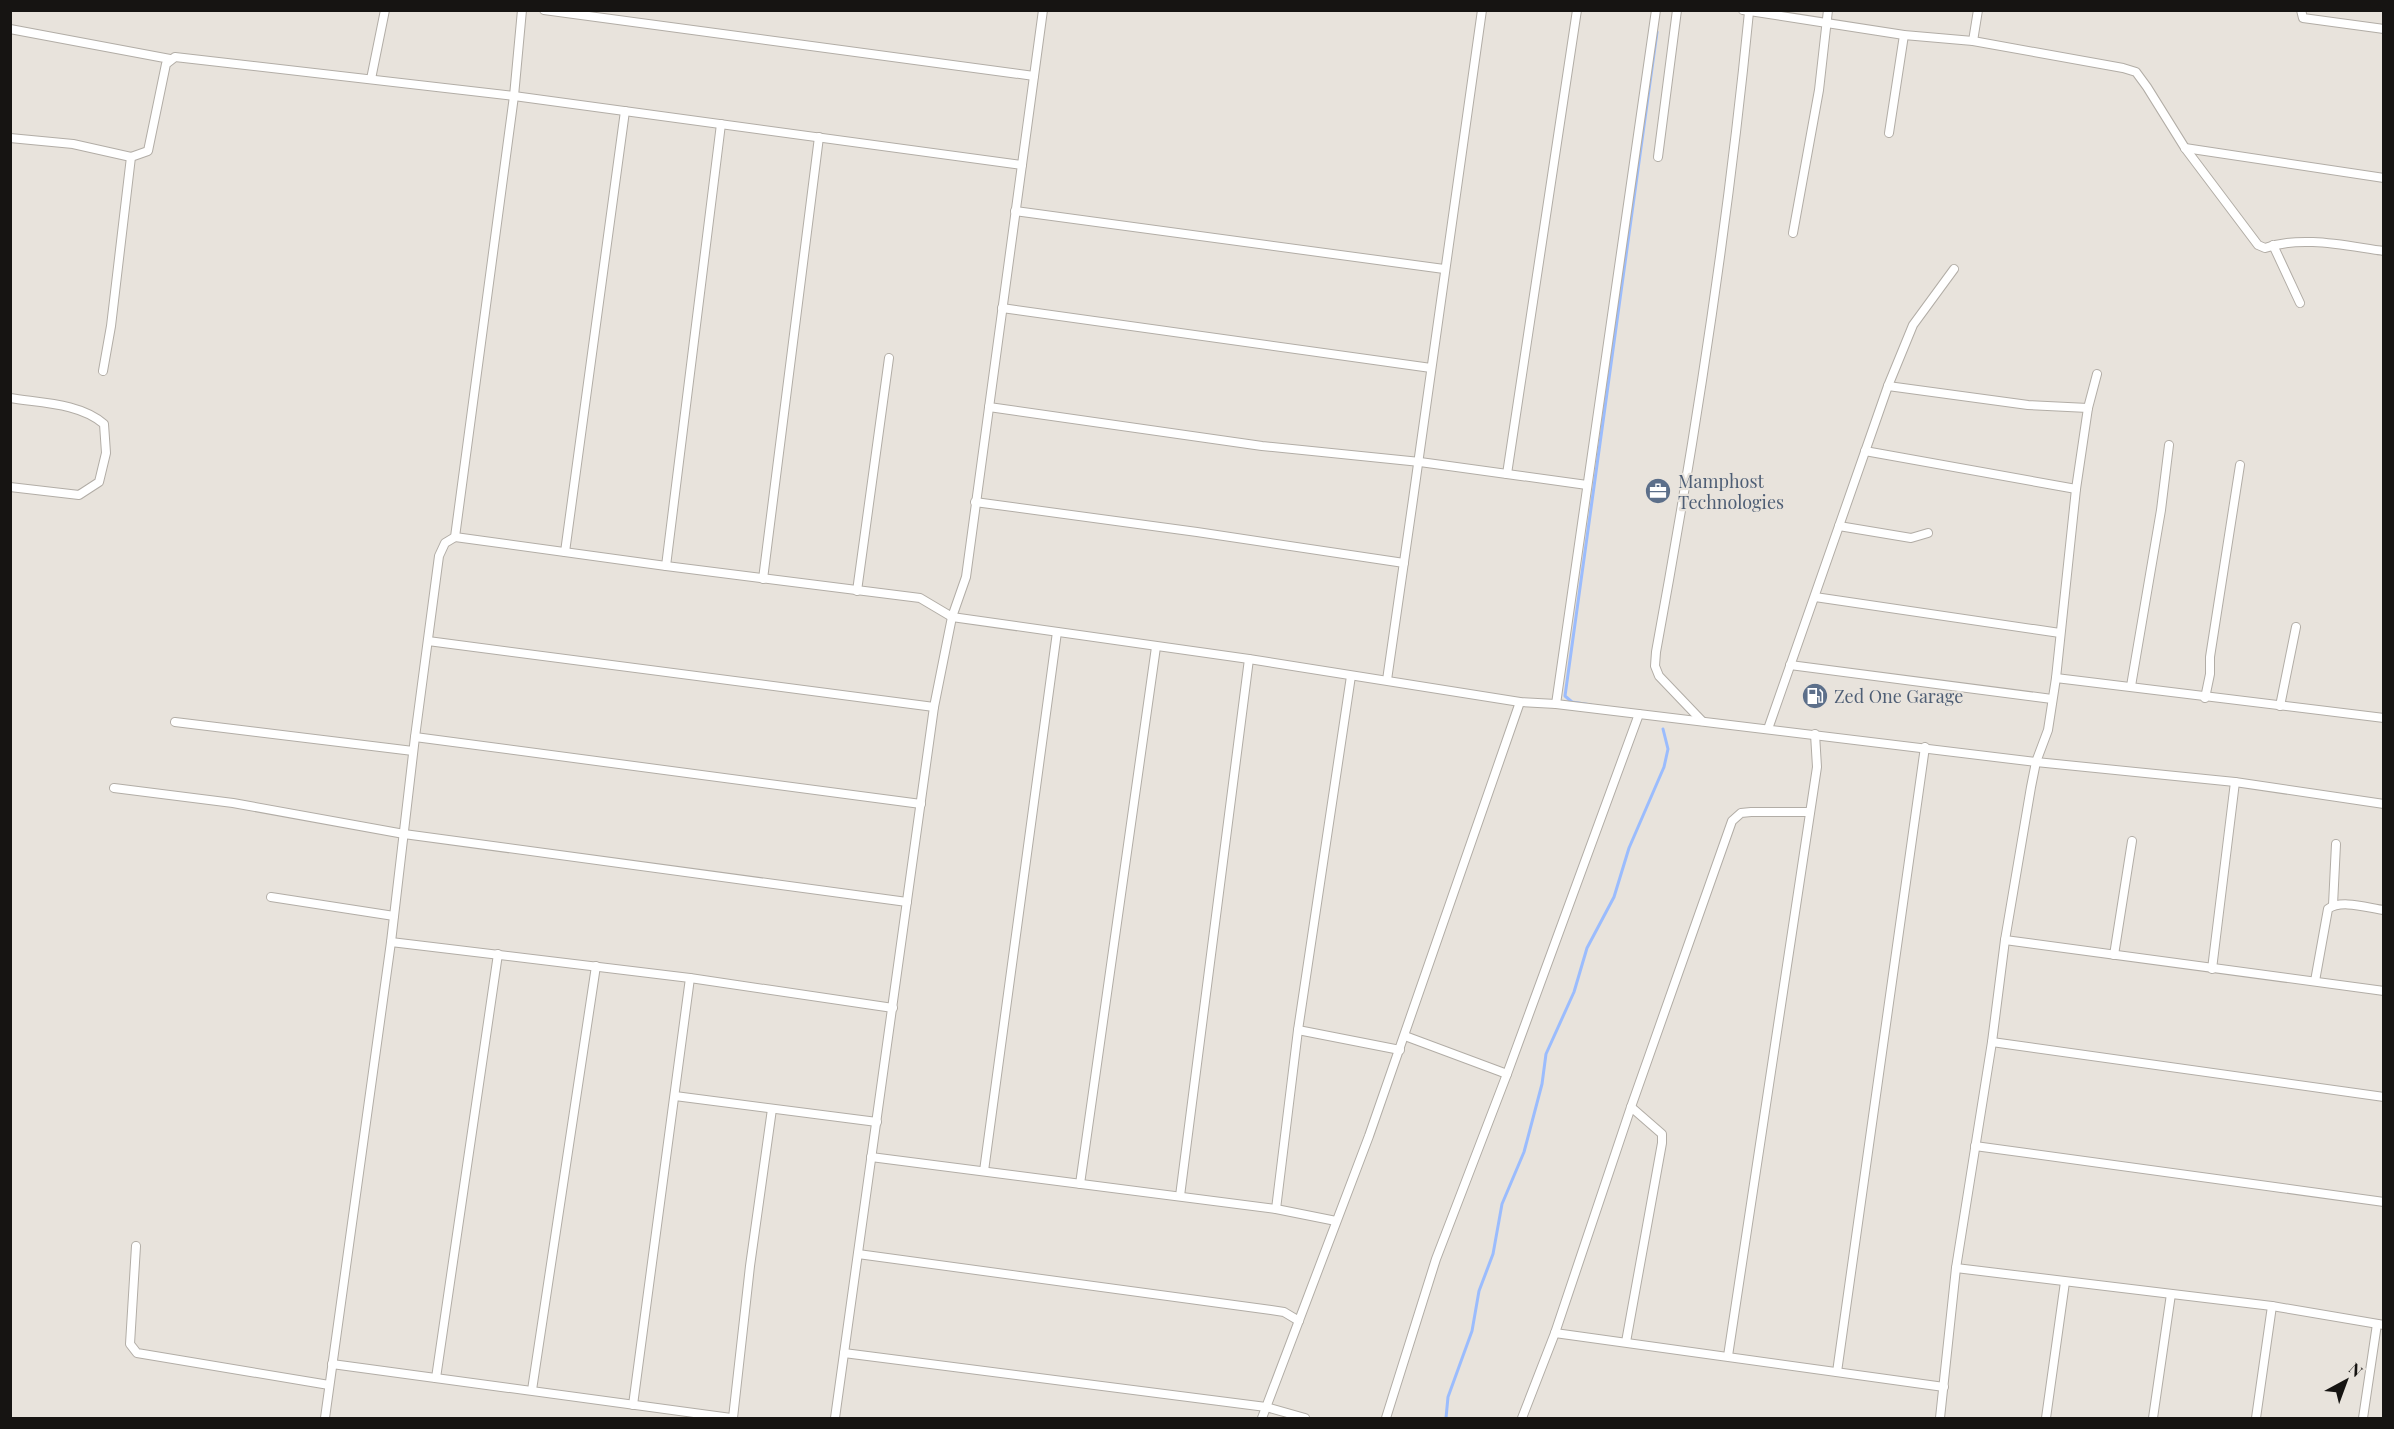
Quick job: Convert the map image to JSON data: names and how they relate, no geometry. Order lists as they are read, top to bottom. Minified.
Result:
{"places":{"office":["Mamphost Technologies"],"fuel station":["Zed One Garage"]},"north":"top right"}
